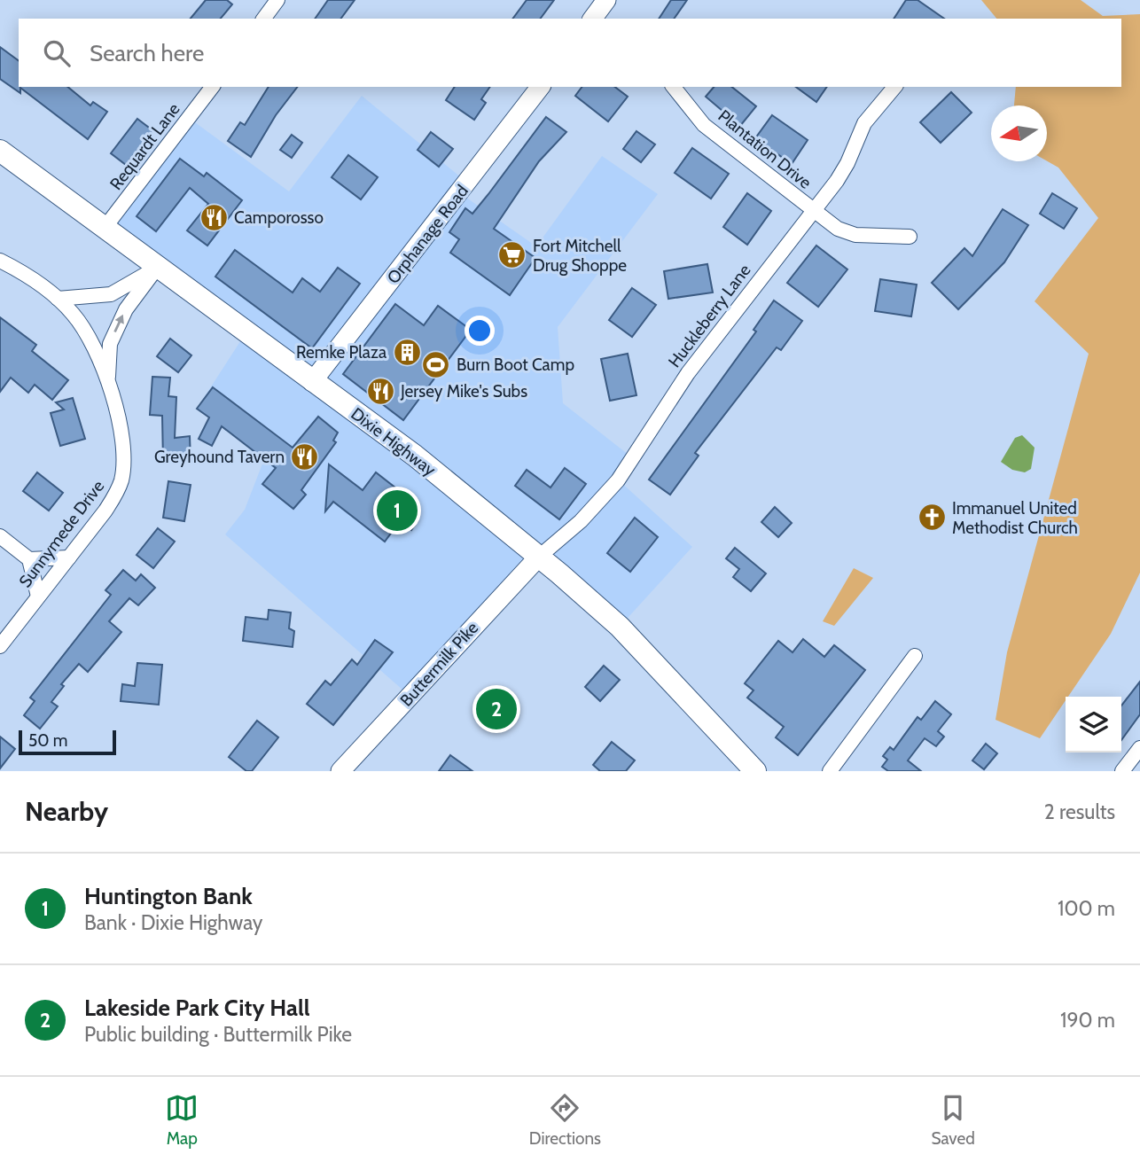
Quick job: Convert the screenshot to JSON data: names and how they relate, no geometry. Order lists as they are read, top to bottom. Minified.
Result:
{"streets":{"main road":["Orphanage Road","Dixie Highway","Buttermilk Pike"],"street":["Requardt Lane","Plantation Drive","Huckleberry Lane","Sunnymede Drive"]},"crossings":[["Requardt Lane","Dixie Highway"],["Plantation Drive","Huckleberry Lane"],["Orphanage Road","Dixie Highway"],["Huckleberry Lane","Dixie Highway"],["Huckleberry Lane","Buttermilk Pike"],["Dixie Highway","Buttermilk Pike"]],"places":{"restaurant":["Camporosso","Jersey Mike's Subs","Greyhound Tavern"],"supermarket":["Fort Mitchell Drug Shoppe"],"building":["Remke Plaza"],"sports":["Burn Boot Camp"],"church":["Immanuel United Methodist Church"]},"scale_bar":"50 m","north":"left","page":{"search":"Search here","pins":["1","2"],"scale":"50 m","heading":["Nearby","2 results"],"list":[{"mark":"1","name":"Huntington Bank","note":"Bank · Dixie Highway","value":"100 m"},{"mark":"2","name":"Lakeside Park City Hall","note":"Public building · Buttermilk Pike","value":"190 m"}],"nav":["Map","Directions","Saved"]}}
